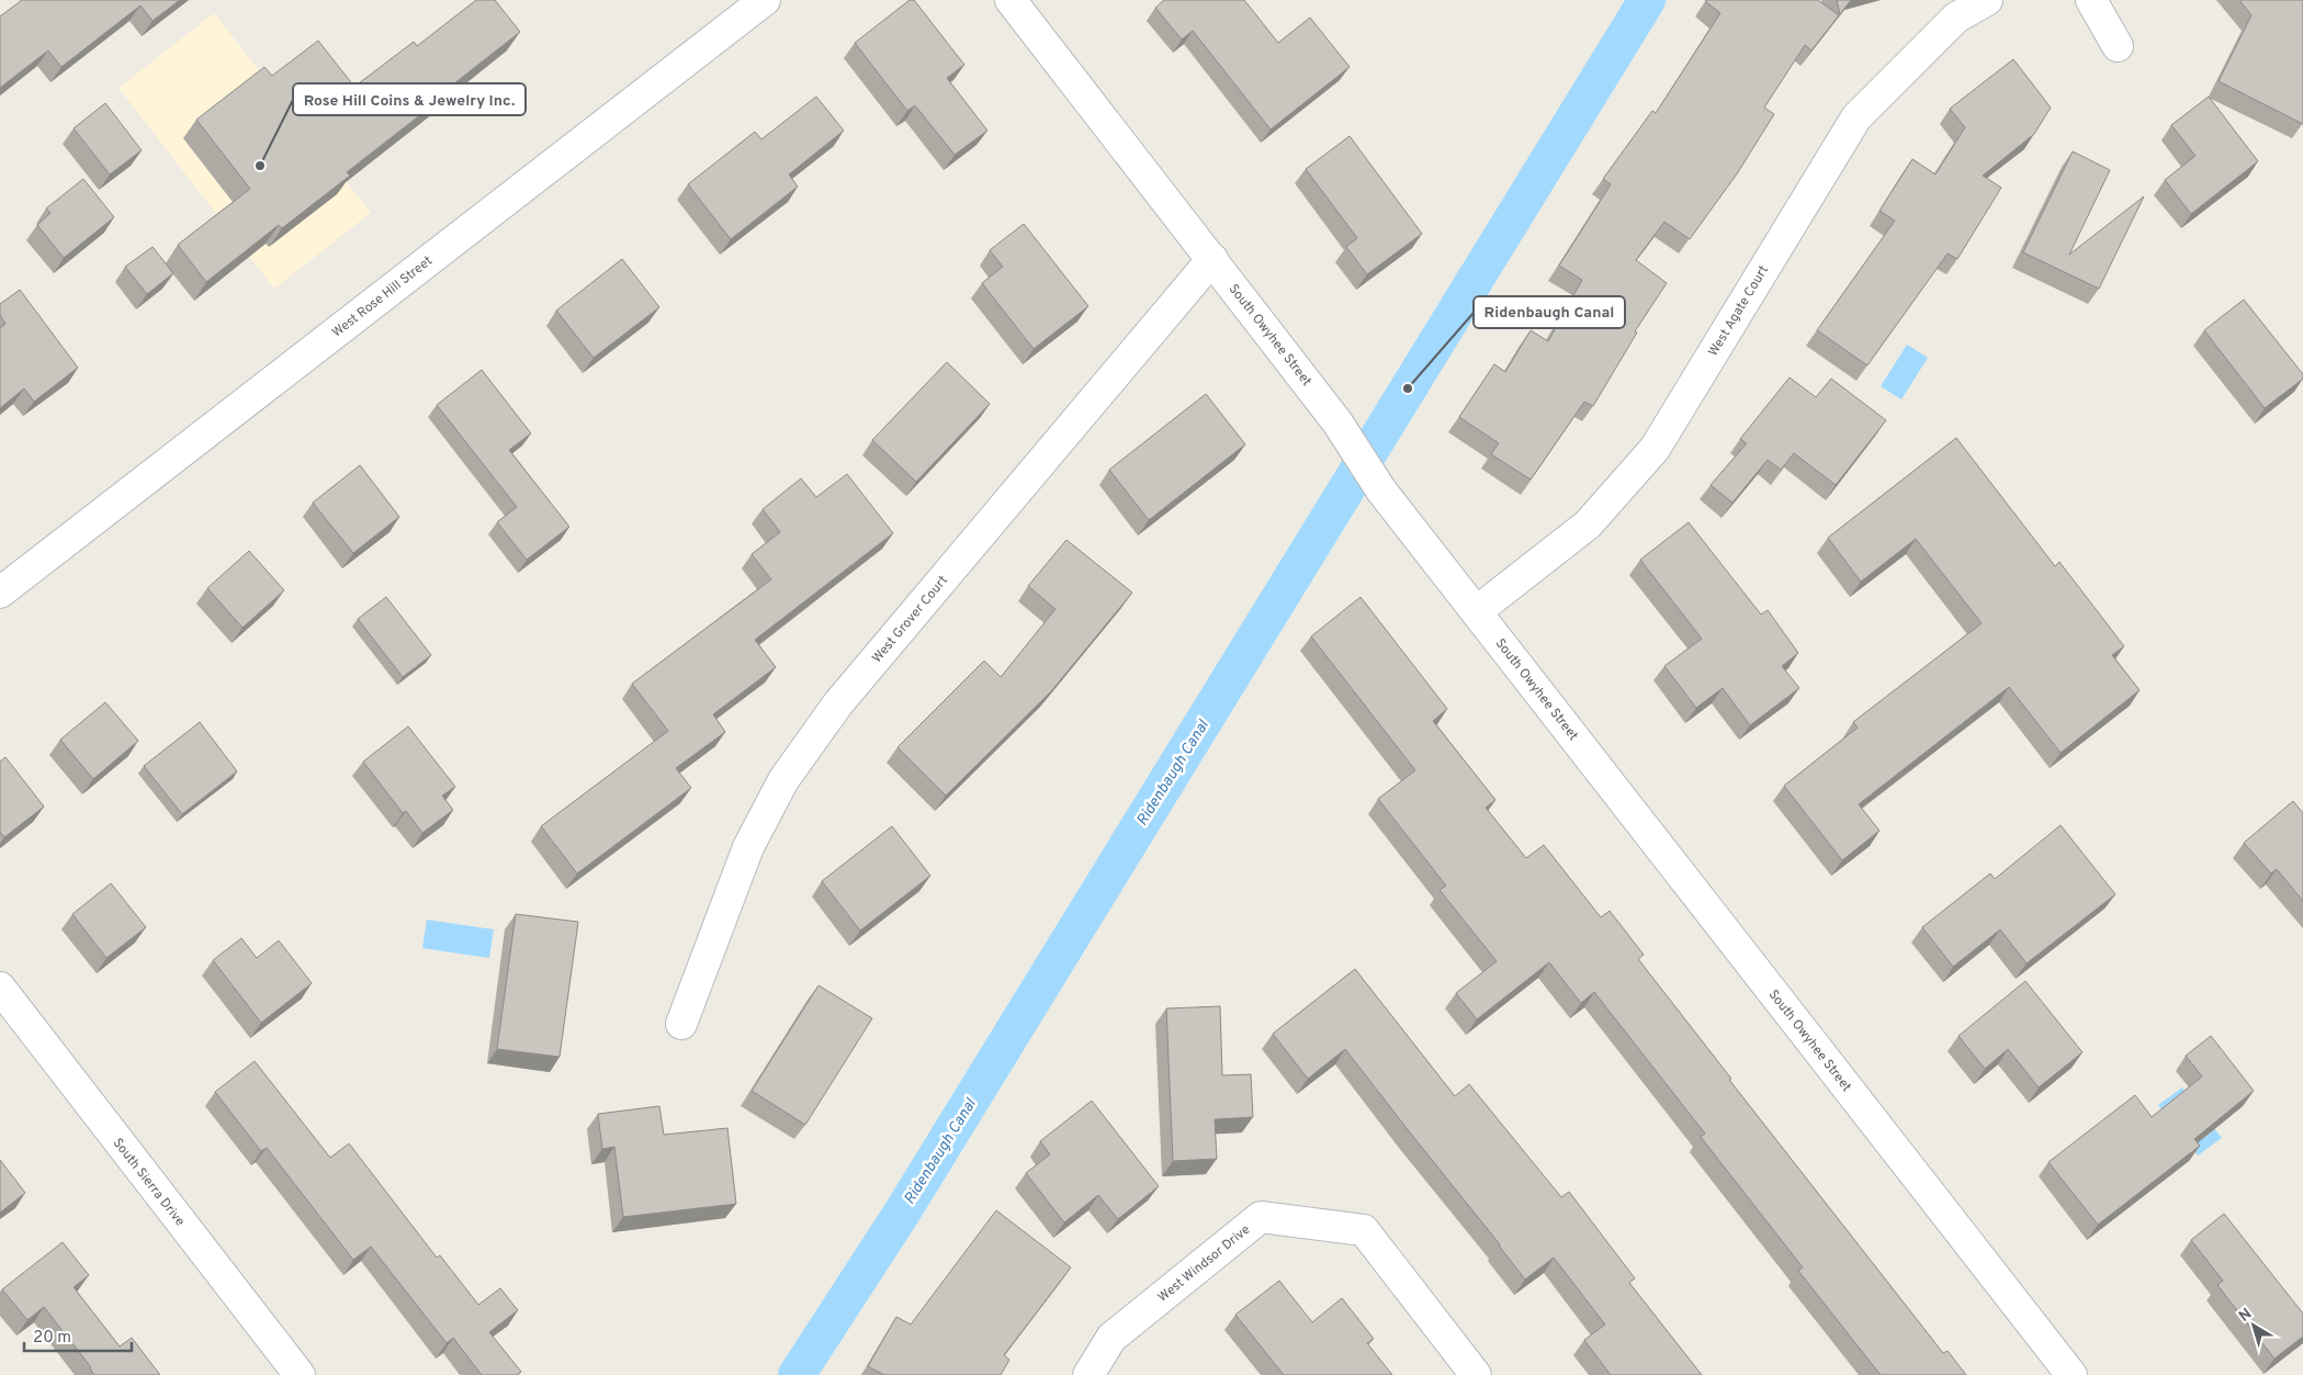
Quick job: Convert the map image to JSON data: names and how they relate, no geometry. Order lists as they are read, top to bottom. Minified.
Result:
{"streets":{"street":["West Rose Hill Street","West Agate Court","South Owyhee Street","West Grover Court","South Sierra Drive","West Windsor Drive"]},"crossings":[["West Agate Court","South Owyhee Street"],["South Owyhee Street","West Grover Court"]],"water":["Ridenbaugh Canal"],"places":["Rose Hill Coins & Jewelry Inc.","Ridenbaugh Canal"],"scale_bar":"20 m","north":"top left"}
